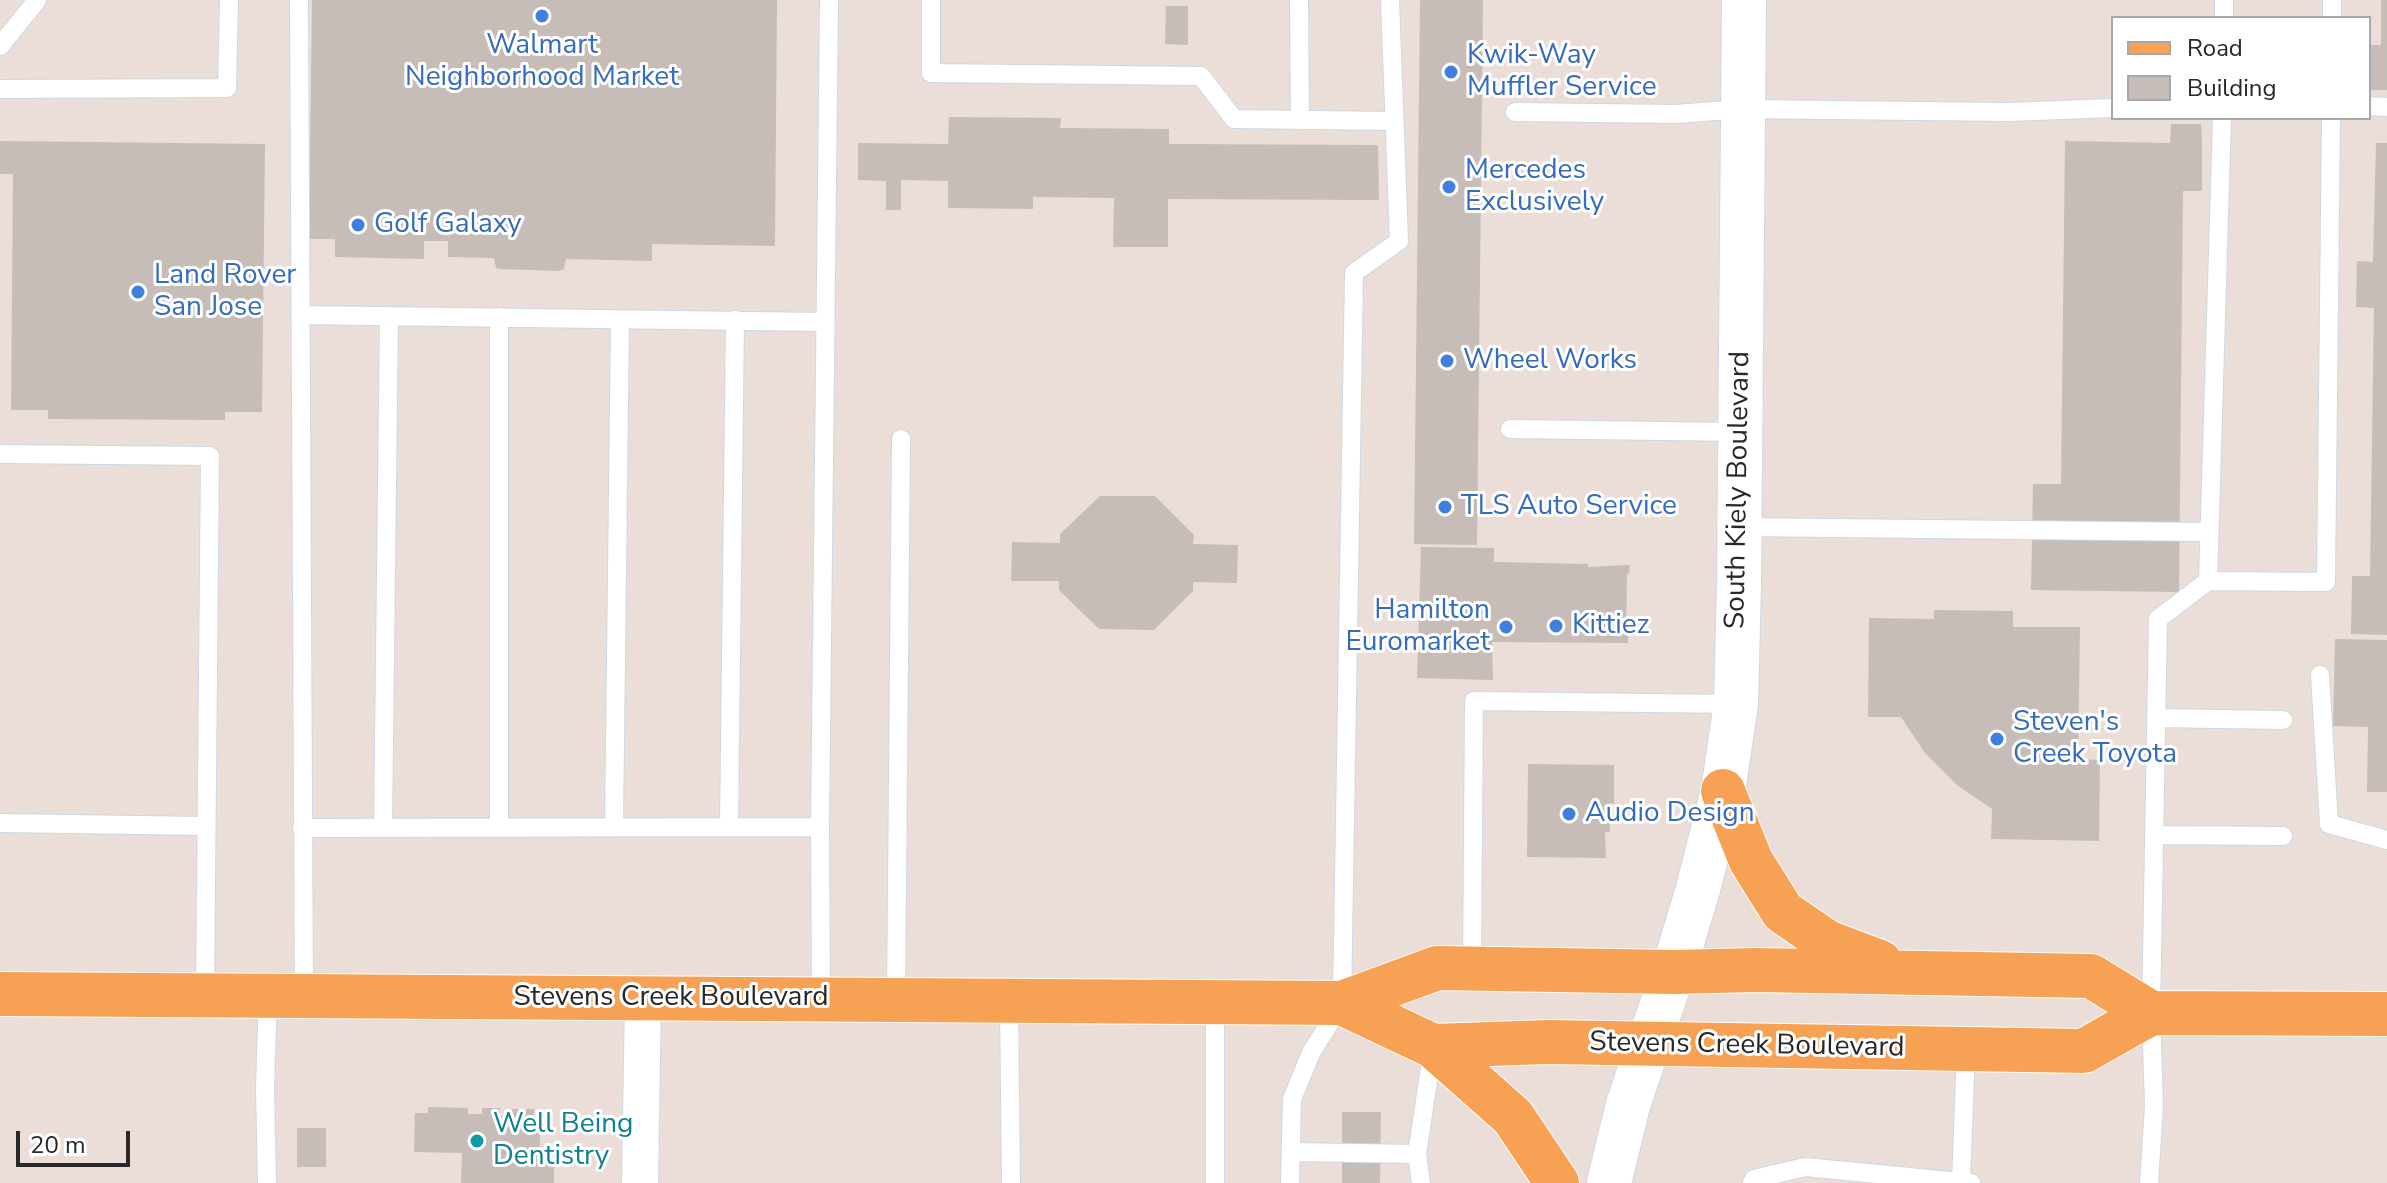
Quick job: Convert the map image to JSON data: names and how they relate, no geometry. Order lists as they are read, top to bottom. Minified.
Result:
{"streets":{"main road":["South Kiely Boulevard","Stevens Creek Boulevard"]},"crossings":[["South Kiely Boulevard","Stevens Creek Boulevard"]],"places":["Walmart Neighborhood Market","Kwik-Way Muffler Service","Mercedes Exclusively","Golf Galaxy","Land Rover San Jose","Wheel Works","TLS Auto Service","Kittiez","Hamilton Euromarket","Steven's Creek Toyota","Audio Design","Well Being Dentistry"],"legend":["Road","Building"],"scale_bar":"20 m"}
